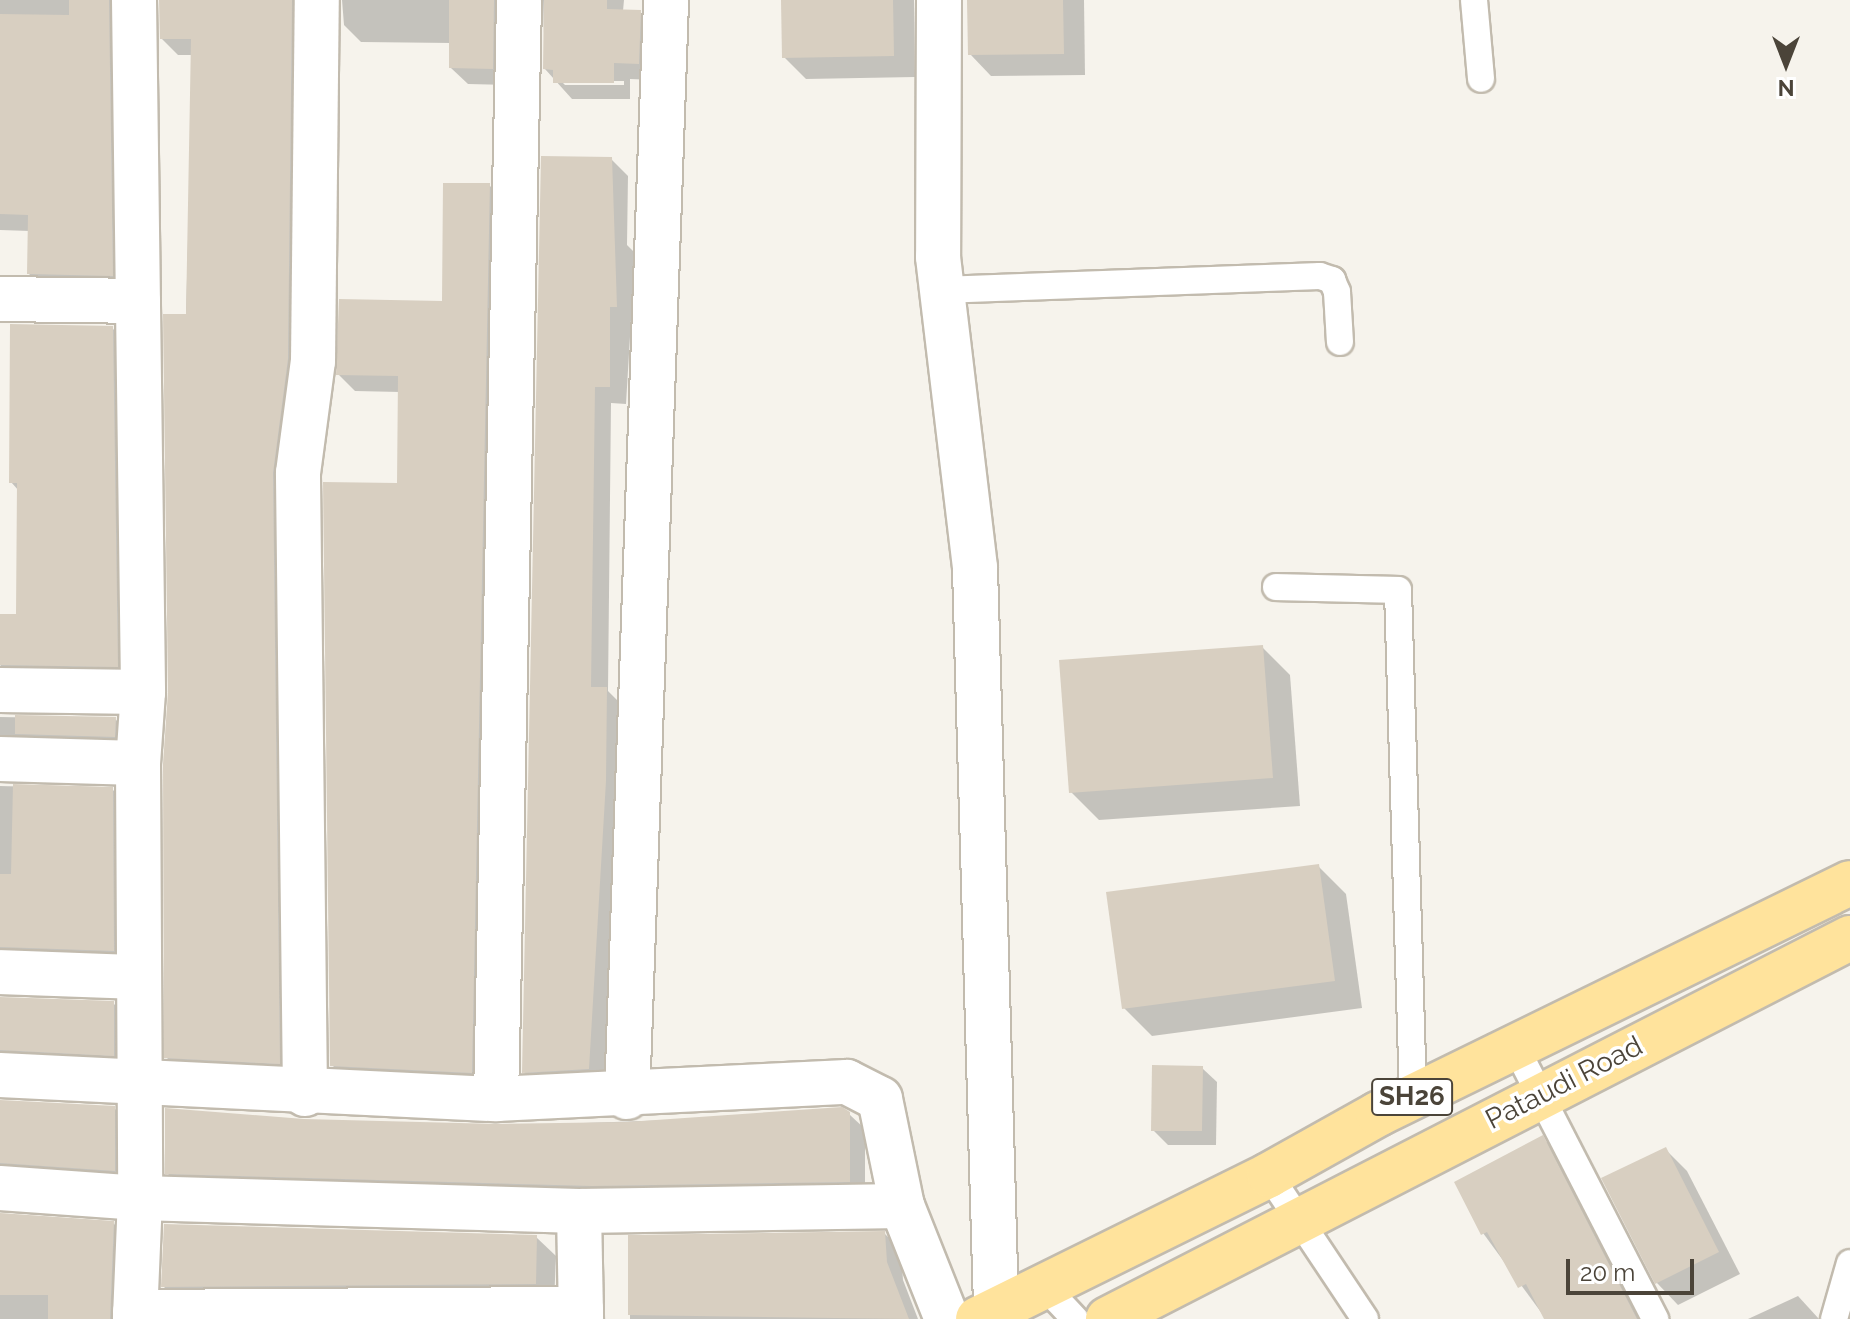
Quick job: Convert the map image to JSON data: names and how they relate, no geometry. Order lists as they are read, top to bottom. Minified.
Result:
{"streets":{"main road":["Pataudi Road","SH26"]},"scale_bar":"20 m","north":"bottom"}
